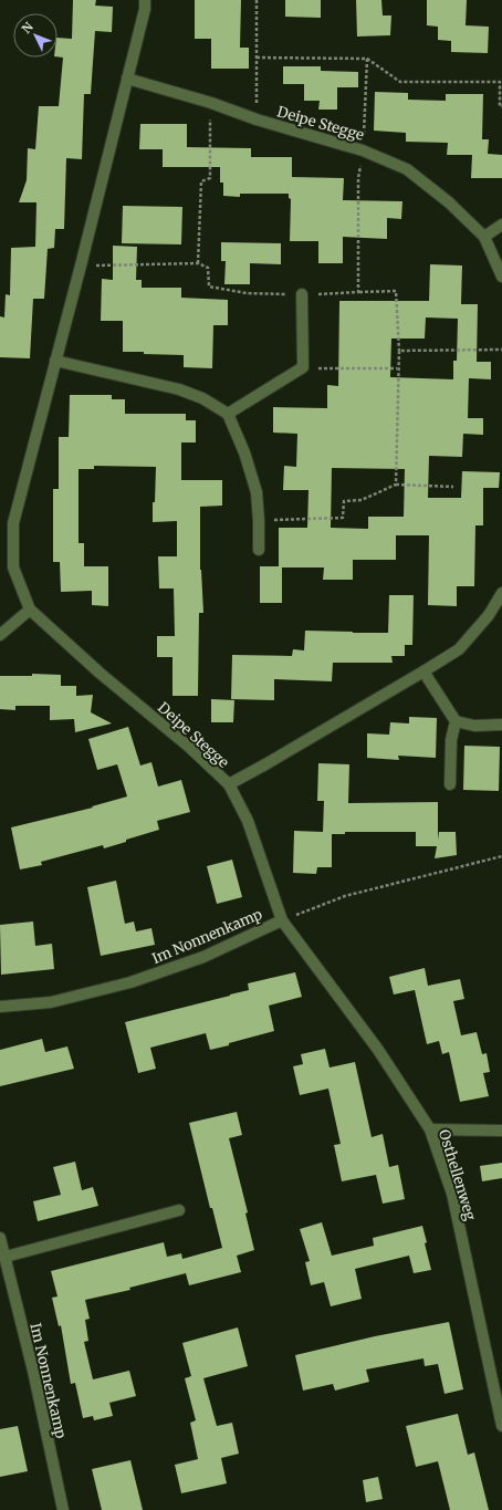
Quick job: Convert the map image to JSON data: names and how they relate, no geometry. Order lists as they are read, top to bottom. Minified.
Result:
{"streets":{"street":["Deipe Stegge","Im Nonnenkamp","Osthellenweg"]},"crossings":[["Deipe Stegge","Im Nonnenkamp"],["Im Nonnenkamp","Osthellenweg"]],"north":"top left"}
